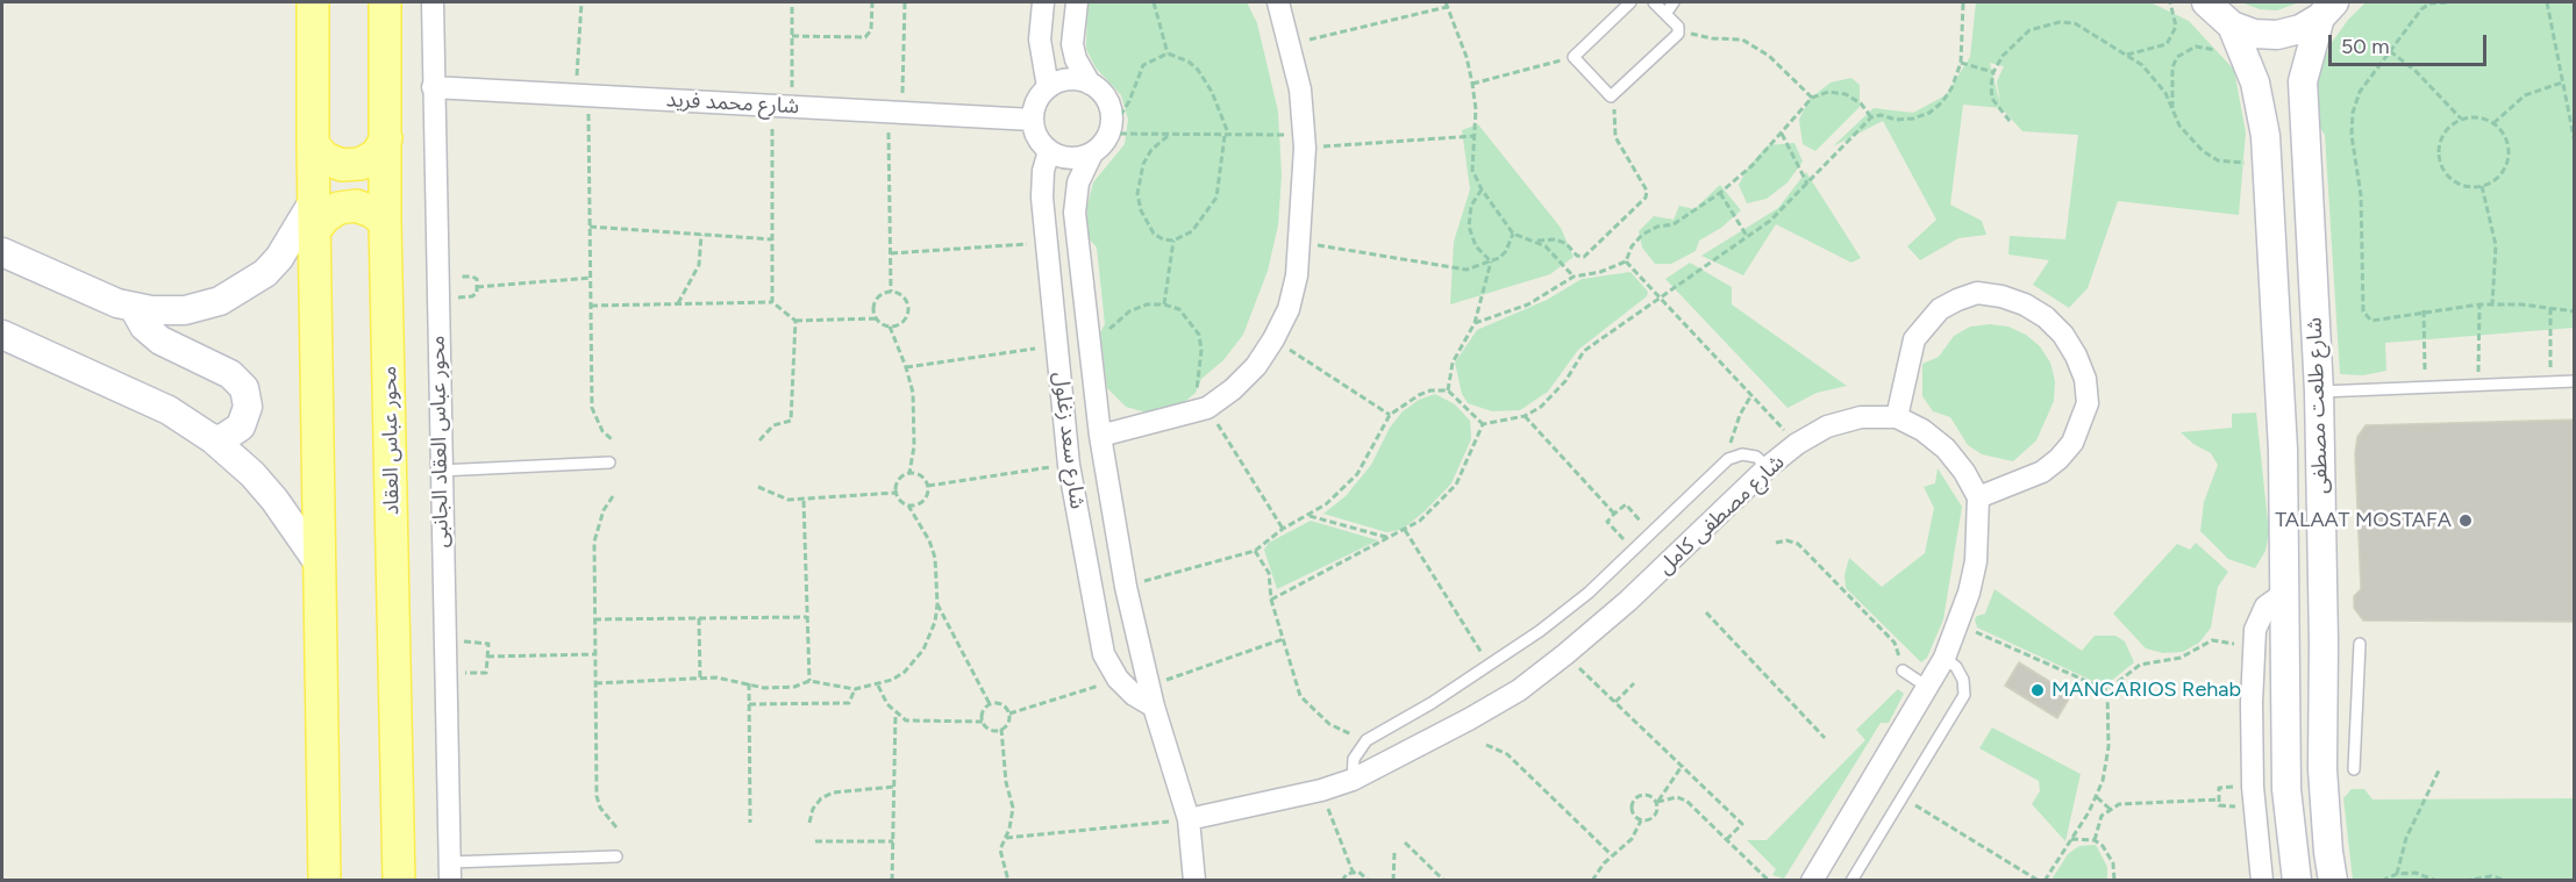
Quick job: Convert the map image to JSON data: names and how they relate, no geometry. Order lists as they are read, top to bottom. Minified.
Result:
{"streets":{"main road":["محور عباس العقاد"],"street":["شارع محمد فريد","شارع طلعت مصطفى","شارع سعد زغلول","محور عباس العقاد الجانبى","شارع مصطفى كامل"]},"crossings":[["شارع محمد فريد","شارع سعد زغلول"],["شارع محمد فريد","محور عباس العقاد الجانبى"],["شارع سعد زغلول","شارع مصطفى كامل"]],"places":["TALAAT MOSTAFA","MANCARIOS Rehab"],"scale_bar":"50 m"}
